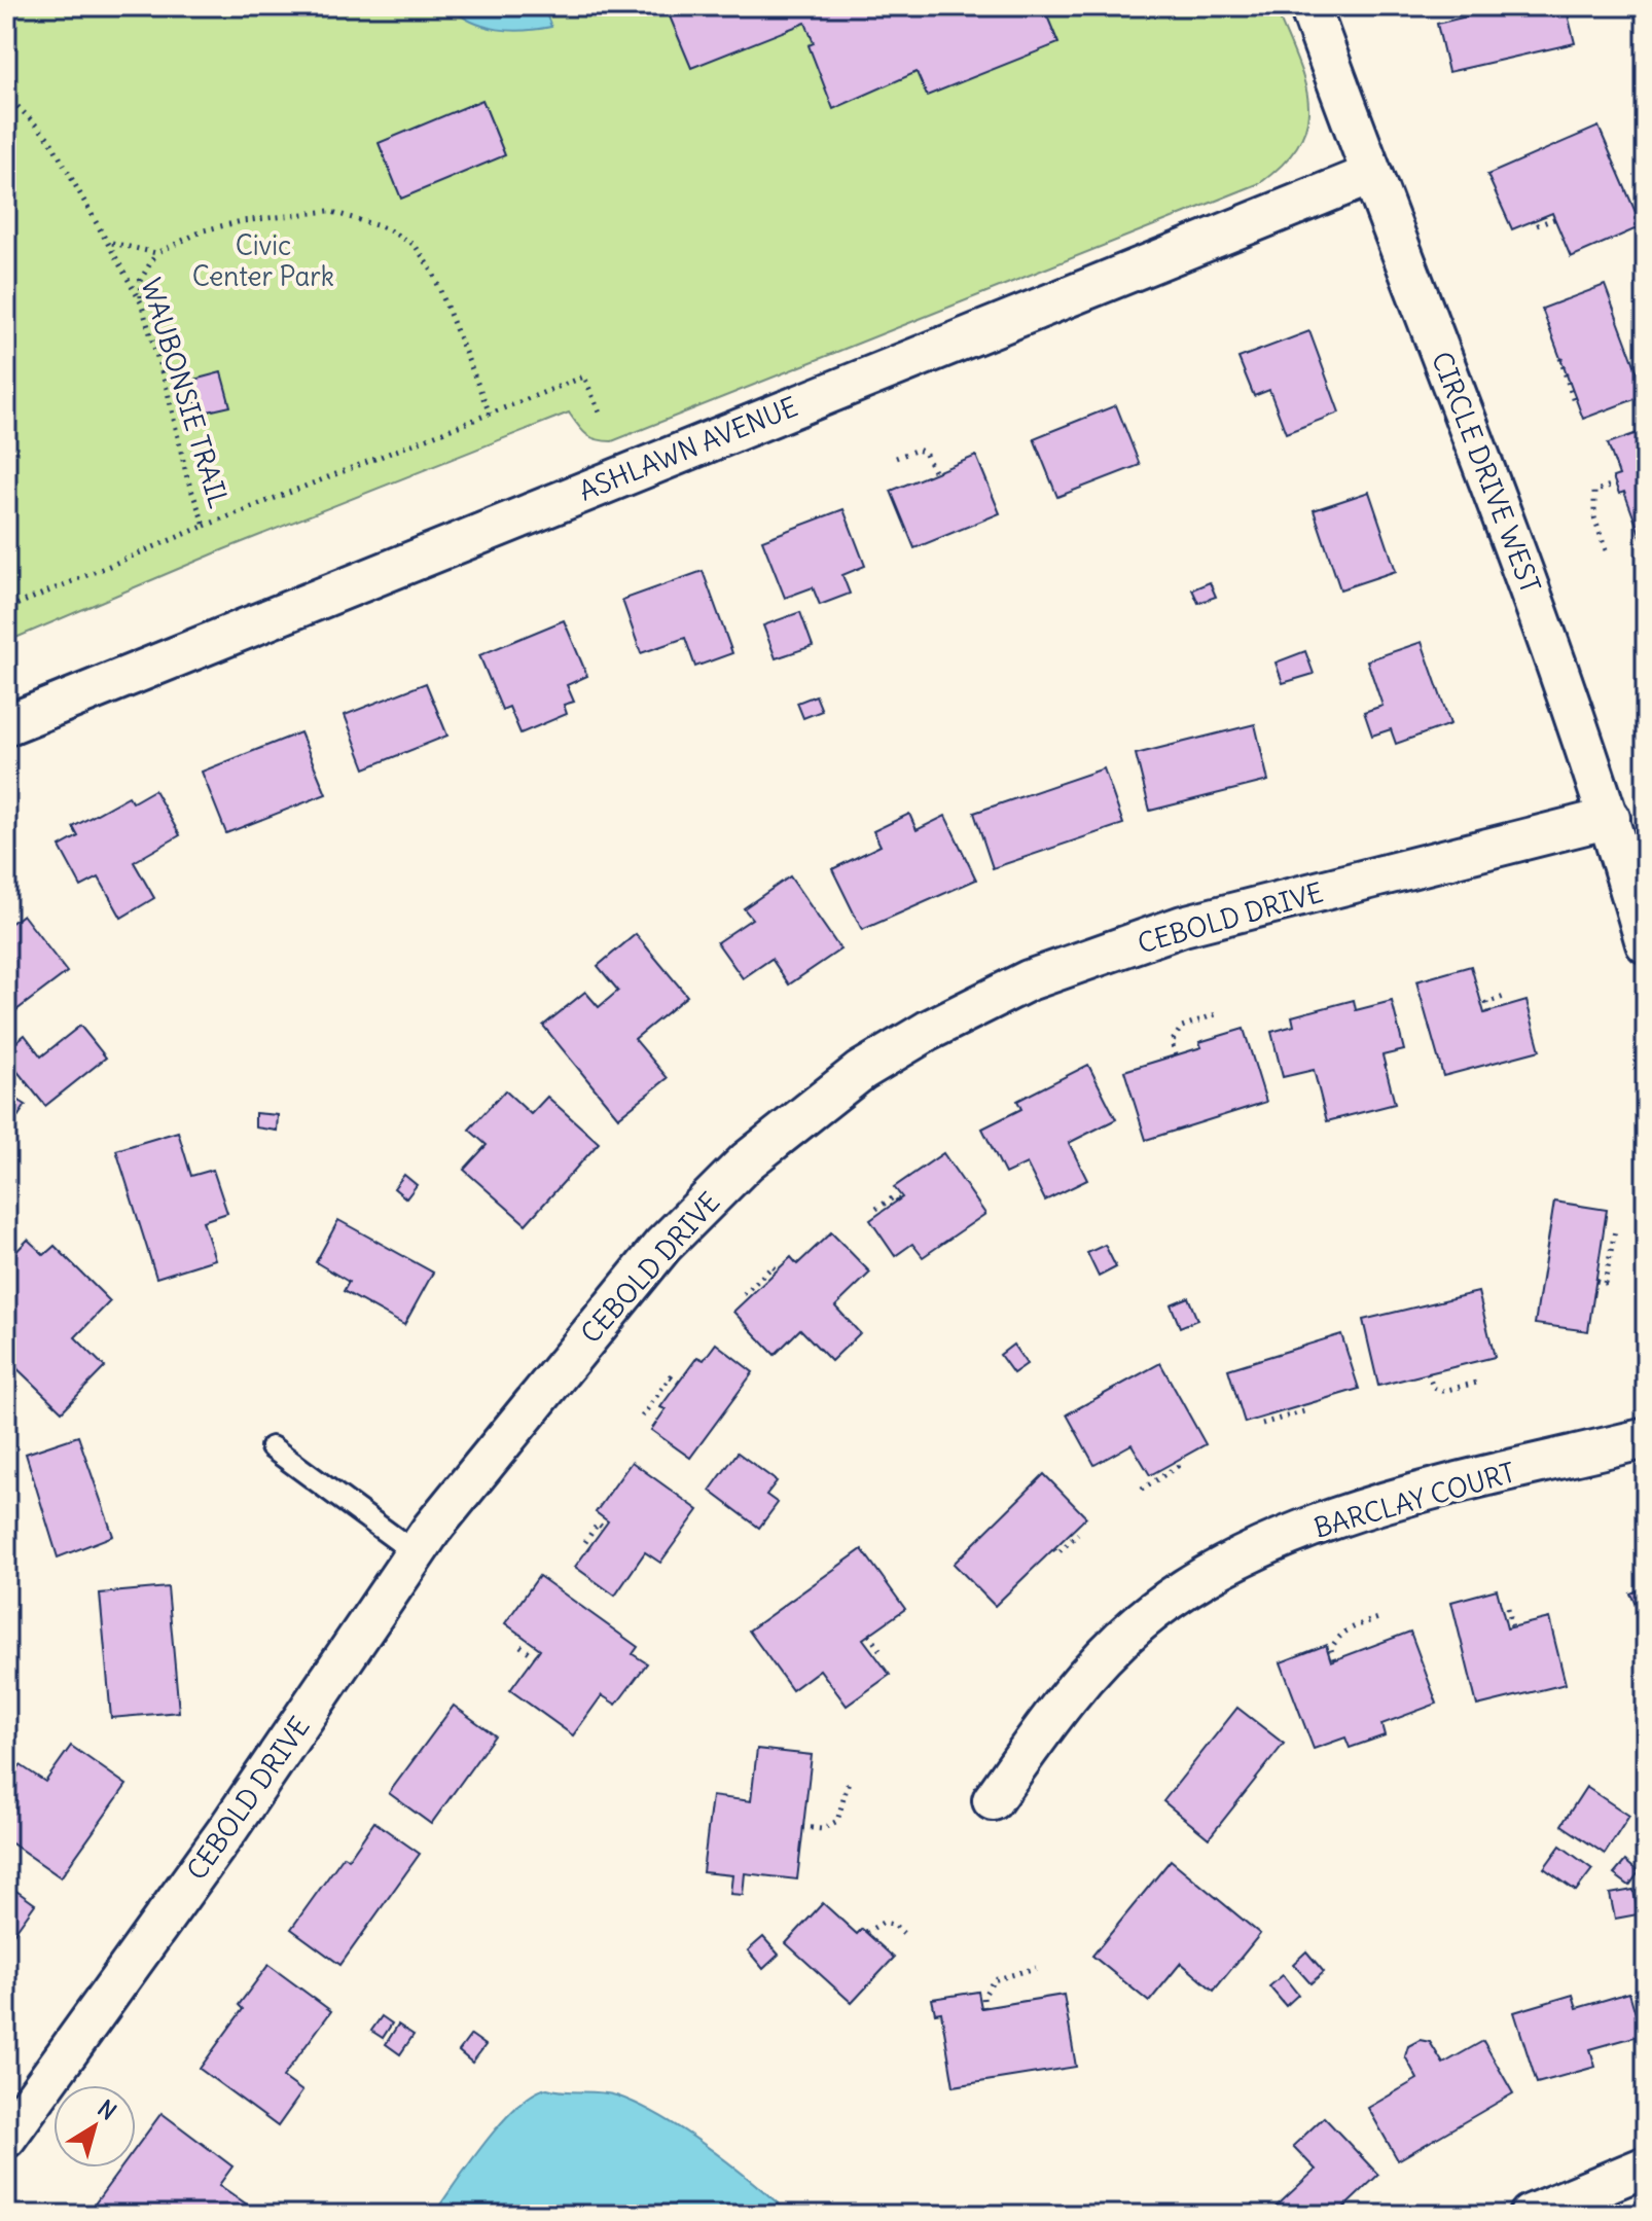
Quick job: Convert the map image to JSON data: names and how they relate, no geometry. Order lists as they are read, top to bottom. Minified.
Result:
{"streets":{"street":["ASHLAWN AVENUE","CIRCLE DRIVE WEST","CEBOLD DRIVE","BARCLAY COURT"],"path":["WAUBONSIE TRAIL"]},"crossings":[["ASHLAWN AVENUE","CIRCLE DRIVE WEST"],["CIRCLE DRIVE WEST","CEBOLD DRIVE"]],"parks":["Civic Center Park"],"north":"top right"}
